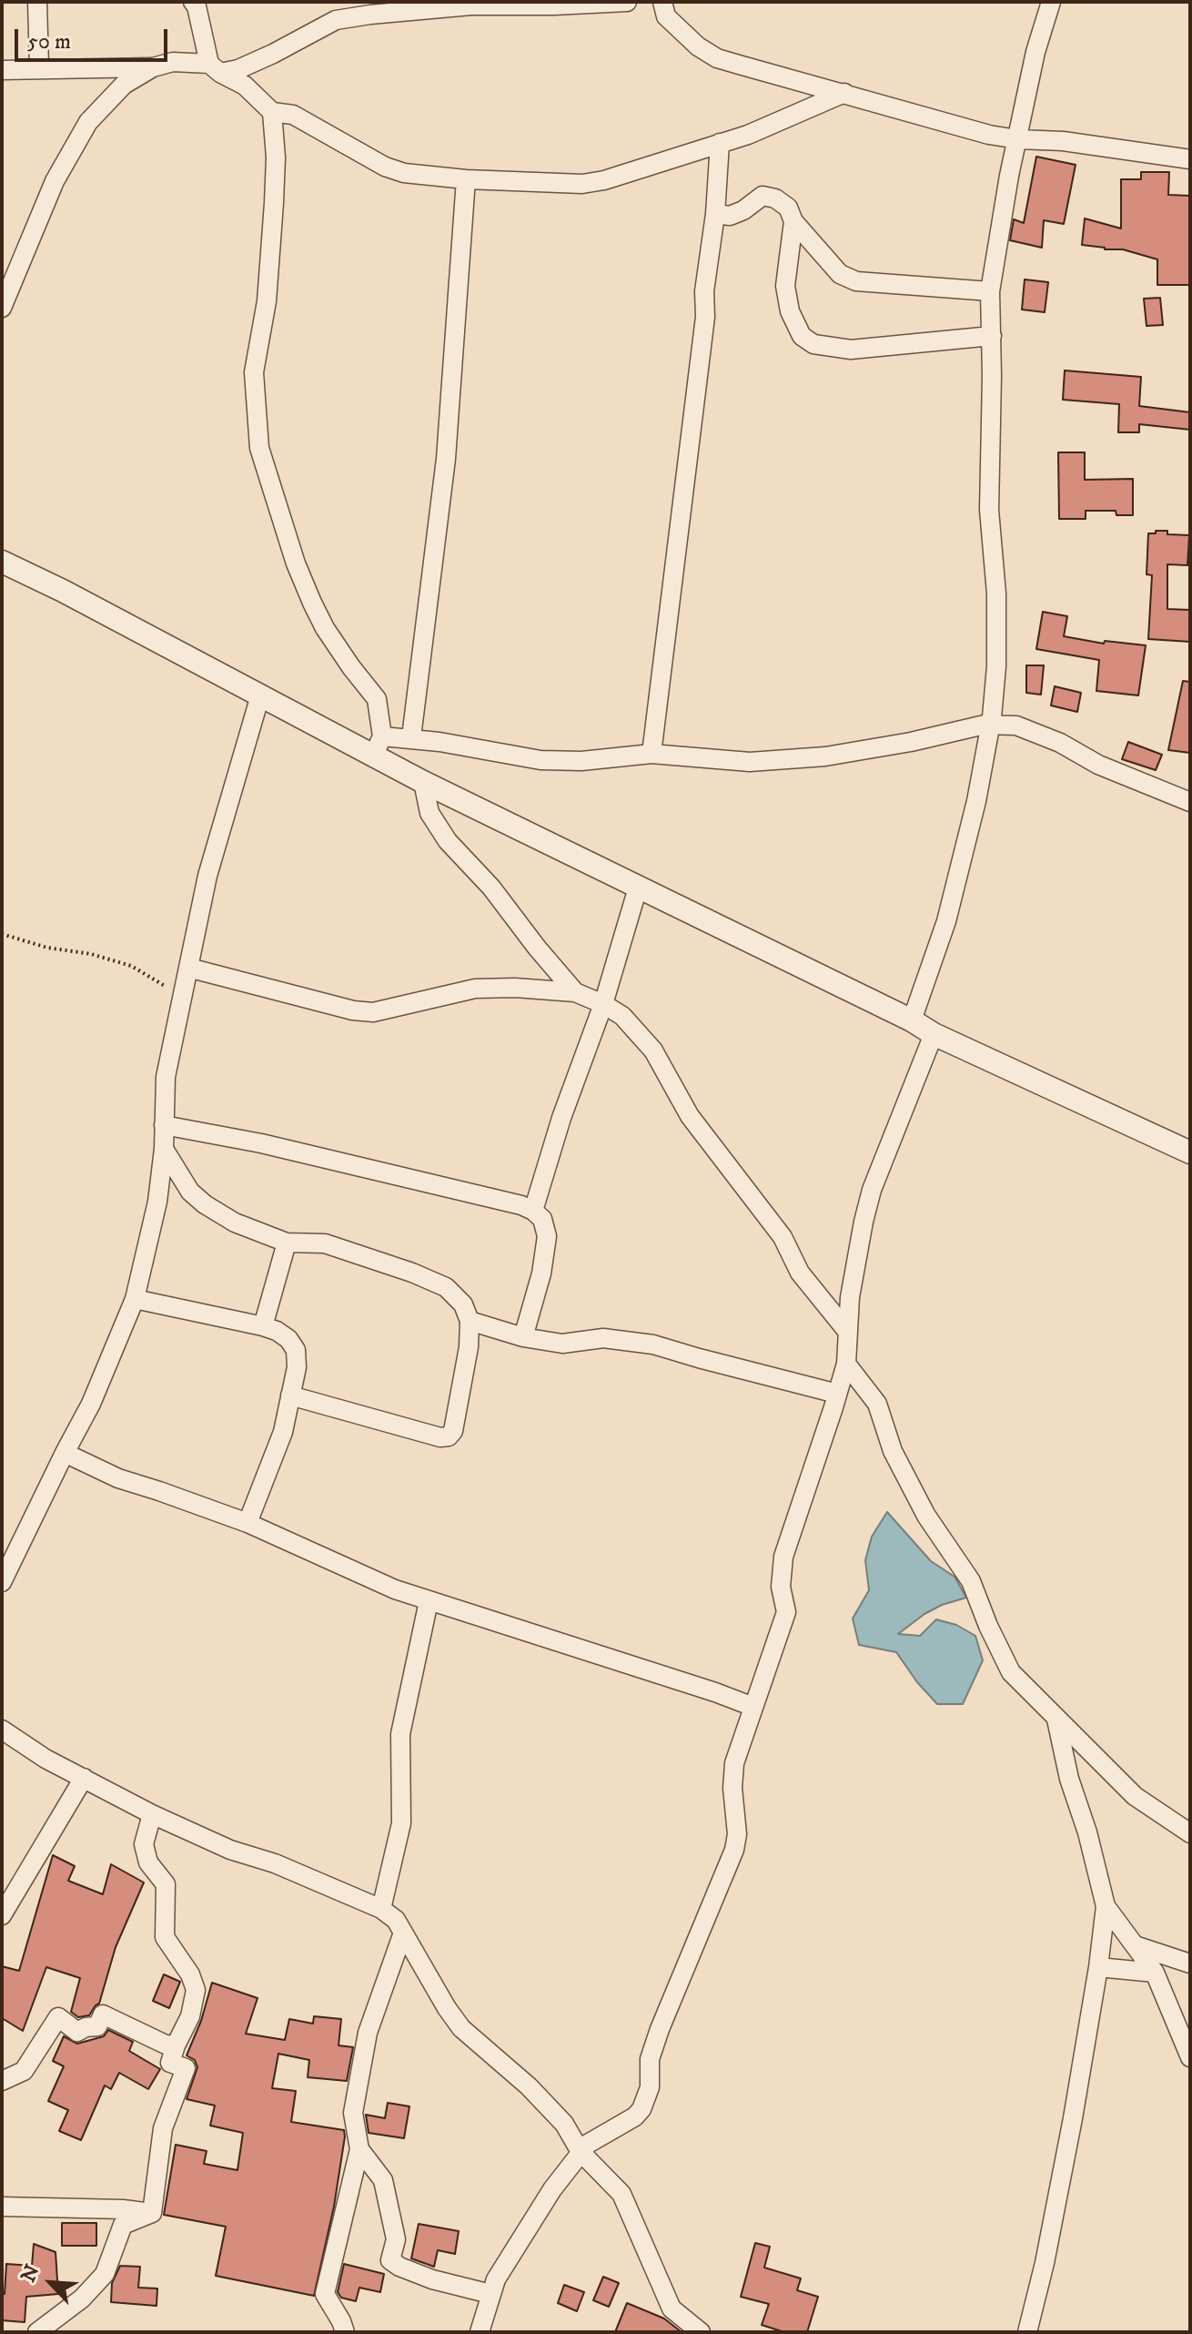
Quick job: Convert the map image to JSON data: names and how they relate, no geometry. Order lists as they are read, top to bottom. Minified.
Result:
{"scale_bar":"50 m","north":"top left"}
